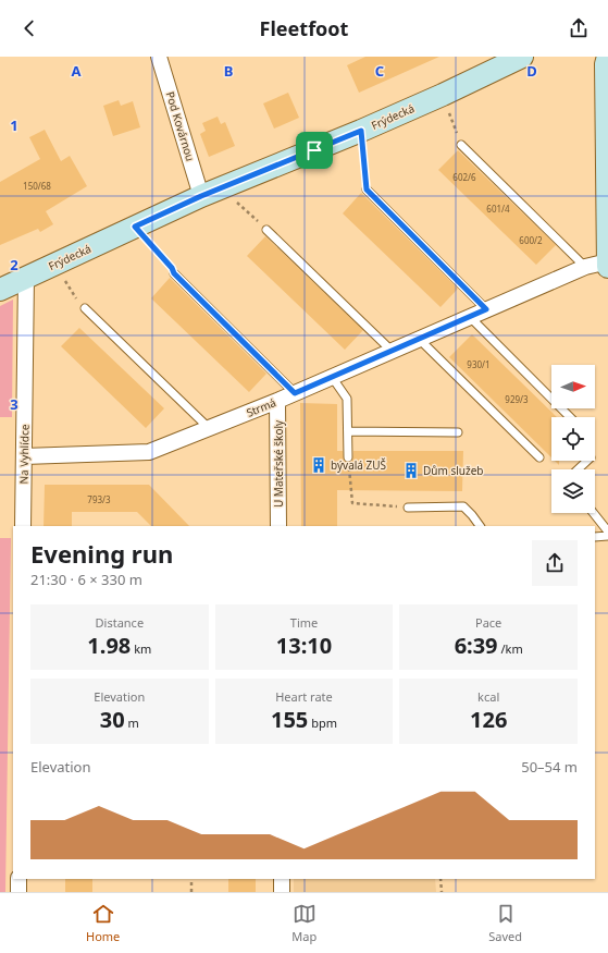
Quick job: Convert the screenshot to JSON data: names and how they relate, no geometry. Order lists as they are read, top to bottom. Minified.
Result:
{"streets":{"main road":["Frýdecká"],"street":["Pod Kovárnou","Strmá","Na Vyhlídce","U Mateřské školy"]},"crossings":[["Frýdecká","Pod Kovárnou"],["Frýdecká","Na Vyhlídce"],["Strmá","Na Vyhlídce"],["Strmá","U Mateřské školy"]],"places":{"building":["bývalá ZUŠ","Dům služeb"]},"house_numbers":["602/6","150/68","601/4","600/2","930/1","929/3","793/3"],"north":"right","page":{"header":"Fleetfoot","heading":["Evening run","21:30 · 6 × 330 m"],"stats":[["Distance","1.98 km"],["Time","13:10"],["Pace","6:39 /km"],["Elevation","30 m"],["Heart rate","155 bpm"],["kcal","126"]],"chart":["Elevation","50–54 m"],"tabs":["Home","Map","Saved"]},"grid":{"columns":["A","B","C","D"],"rows":["1","2","3"]}}
